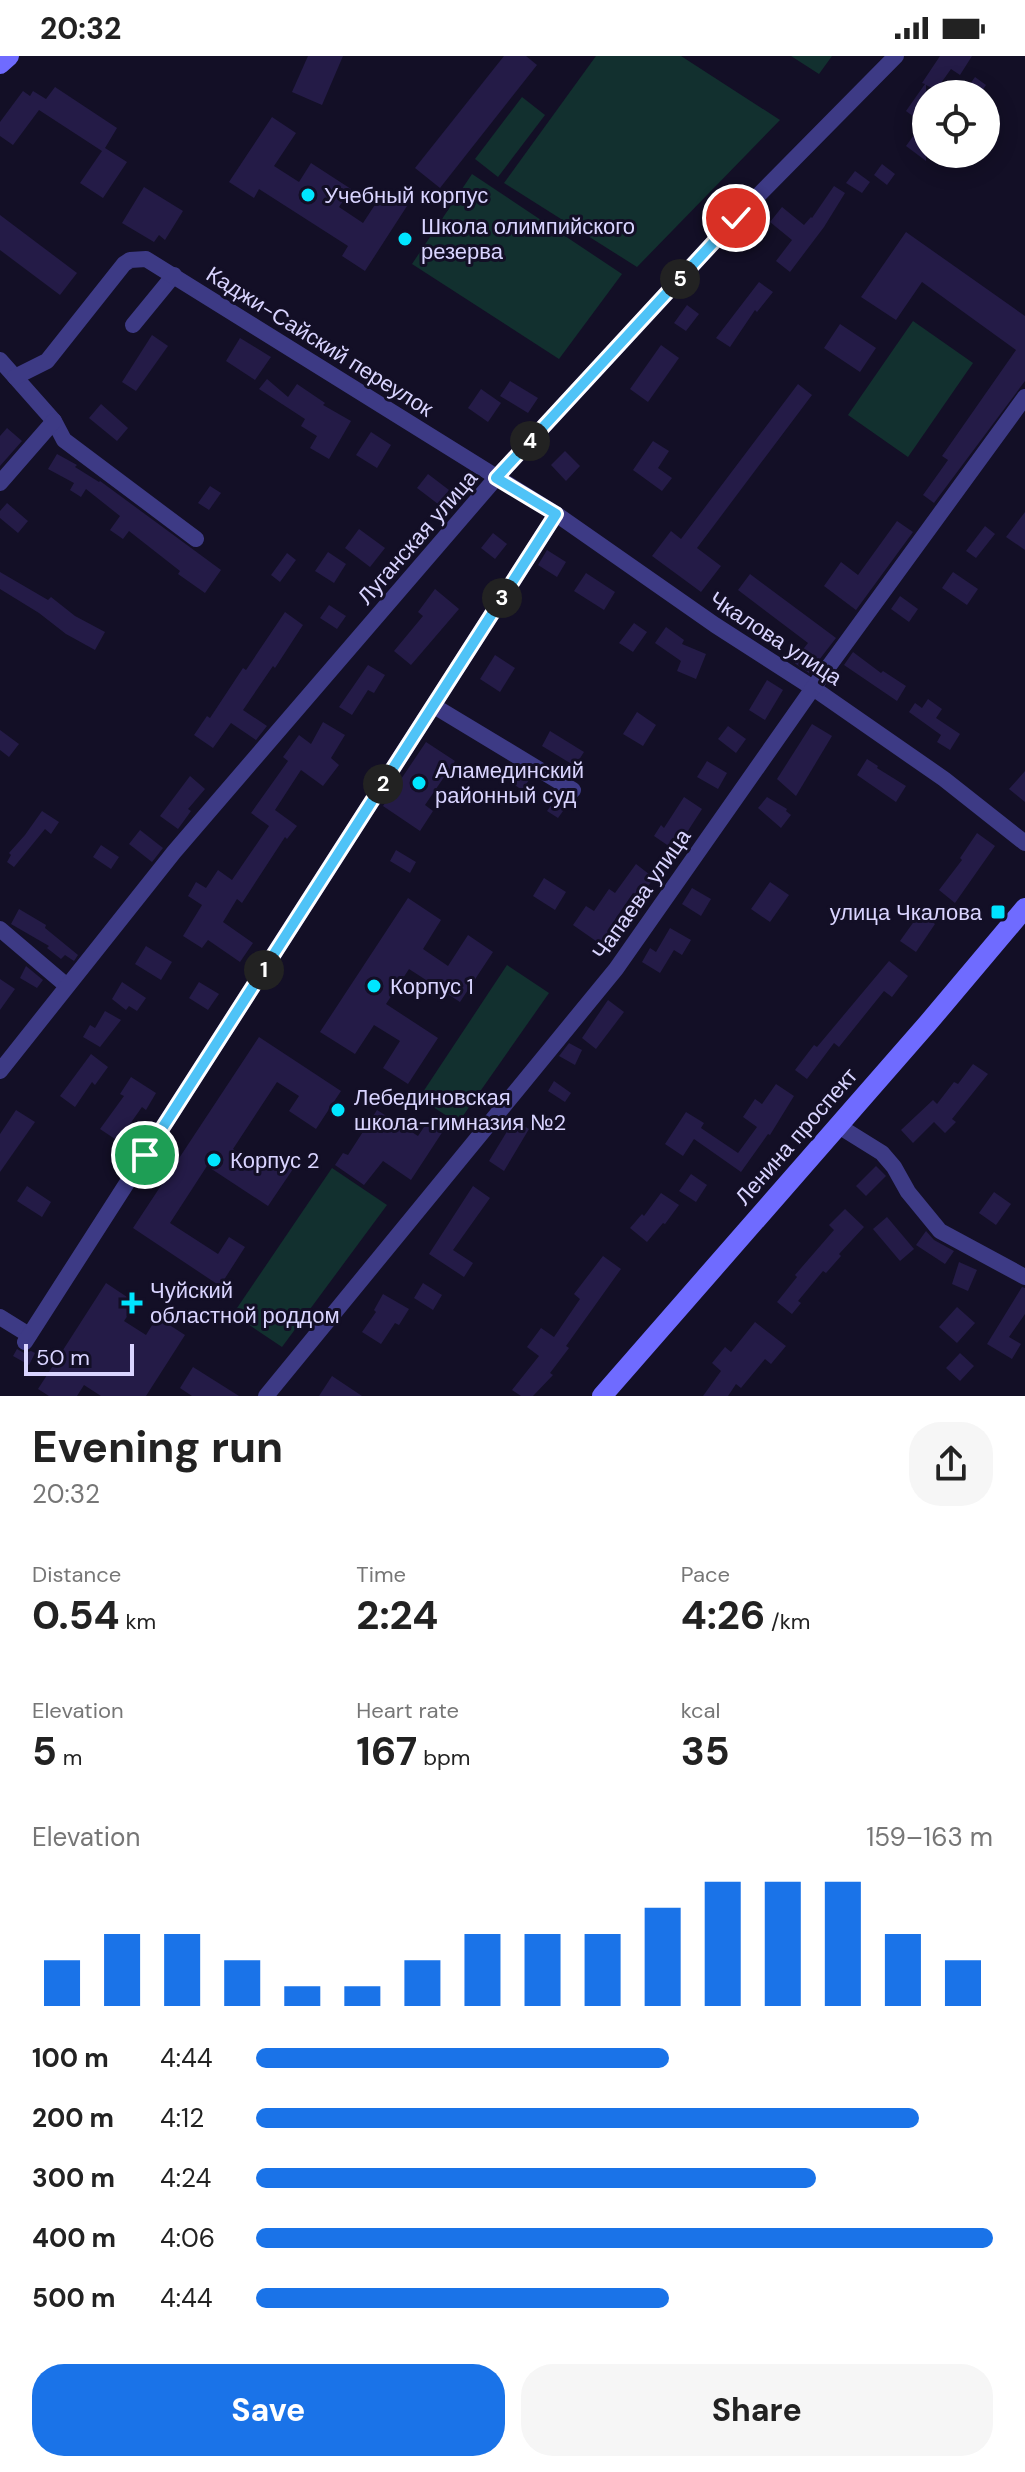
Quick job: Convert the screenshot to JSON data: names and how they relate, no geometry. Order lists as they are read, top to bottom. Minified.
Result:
{"streets":{"main road":["Ленина проспект"],"street":["Каджи-Сайский переулок","Луганская улица","Чкалова улица","Чапаева улица"]},"crossings":[["Каджи-Сайский переулок","Луганская улица"],["Каджи-Сайский переулок","Чкалова улица"],["Луганская улица","Чкалова улица"],["Чкалова улица","Чапаева улица"]],"places":{"other":["Учебный корпус","Школа олимпийского резерва","Аламединский районный суд","Корпус 1","Лебединовская школа-гимназия №2","Корпус 2"],"transit":["улица Чкалова"],"health":["Чуйский областной роддом"]},"scale_bar":"50 m","page":{"status":"20:32","pins":["5","4","3","2","1"],"scale":"50 m","heading":["Evening run","20:32"],"stats":[["Distance","0.54 km"],["Time","2:24"],["Pace","4:26 /km"],["Elevation","5 m"],["Heart rate","167 bpm"],["kcal","35"]],"chart":["Elevation","159–163 m"],"list":[{"name":"100 m","note":"4:44"},{"name":"200 m","note":"4:12"},{"name":"300 m","note":"4:24"},{"name":"400 m","note":"4:06"},{"name":"500 m","note":"4:44"}],"buttons":["Save","Share"]}}
